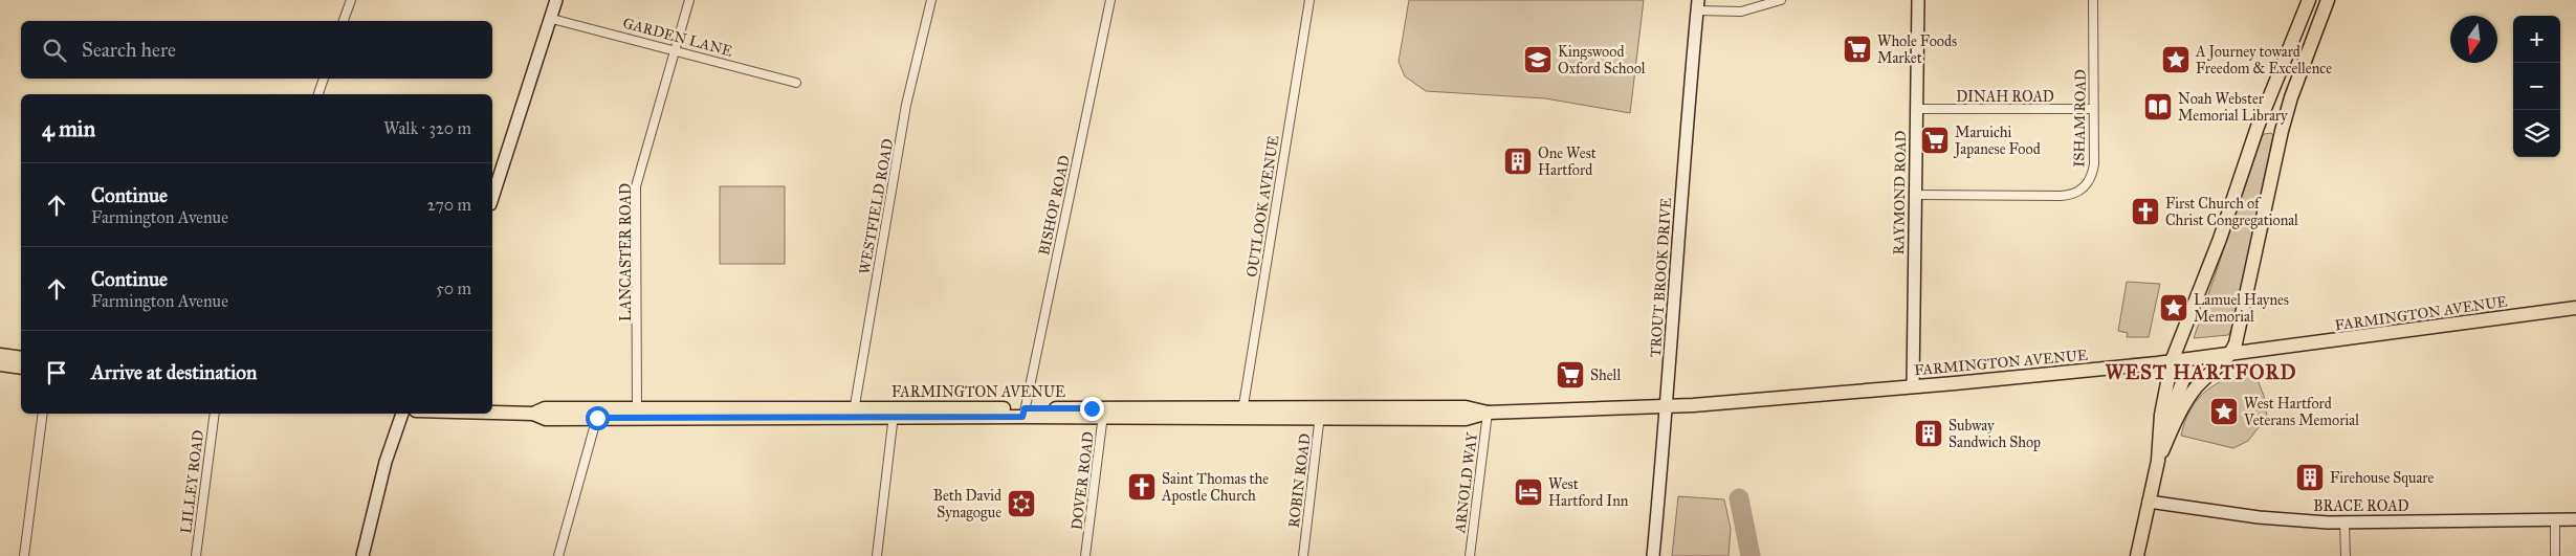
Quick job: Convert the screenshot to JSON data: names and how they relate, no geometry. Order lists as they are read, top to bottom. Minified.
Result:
{"streets":{"main road":["FARMINGTON AVENUE"],"street":["GARDEN LANE","DINAH ROAD","ISHAM ROAD","RAYMOND ROAD","BISHOP ROAD","WESTFIELD ROAD","OUTLOOK AVENUE","LANCASTER ROAD","TROUT BROOK DRIVE","DOVER ROAD","ROBIN ROAD","LILLEY ROAD","ARNOLD WAY","BRACE ROAD"]},"crossings":[["GARDEN LANE","LANCASTER ROAD"],["DINAH ROAD","ISHAM ROAD"],["DINAH ROAD","RAYMOND ROAD"],["ISHAM ROAD","RAYMOND ROAD"],["RAYMOND ROAD","FARMINGTON AVENUE"],["BISHOP ROAD","FARMINGTON AVENUE"],["WESTFIELD ROAD","FARMINGTON AVENUE"],["OUTLOOK AVENUE","FARMINGTON AVENUE"],["LANCASTER ROAD","FARMINGTON AVENUE"],["TROUT BROOK DRIVE","FARMINGTON AVENUE"],["FARMINGTON AVENUE","DOVER ROAD"],["FARMINGTON AVENUE","ROBIN ROAD"],["FARMINGTON AVENUE","ARNOLD WAY"]],"districts":["WEST HARTFORD"],"places":{"supermarket":["Whole Foods Market","Maruichi Japanese Food","Shell"],"school or university":["Kingswood Oxford School"],"place":["A Journey toward Freedom & Excellence","Lamuel Haynes Memorial","West Hartford Veterans Memorial"],"library":["Noah Webster Memorial Library"],"building":["One West Hartford","Subway Sandwich Shop","Firehouse Square"],"church":["First Church of Christ Congregational","Saint Thomas the Apostle Church"],"hotel":["West Hartford Inn"],"synagogue":["Beth David Synagogue"]},"north":"bottom","page":{"map_buttons":["+","−"],"search":"Search here","heading":["4 min","Walk · 320 m"],"list":[["Continue","Farmington Avenue","270 m"],["Continue","Farmington Avenue","50 m"],"Arrive at destination"]}}
